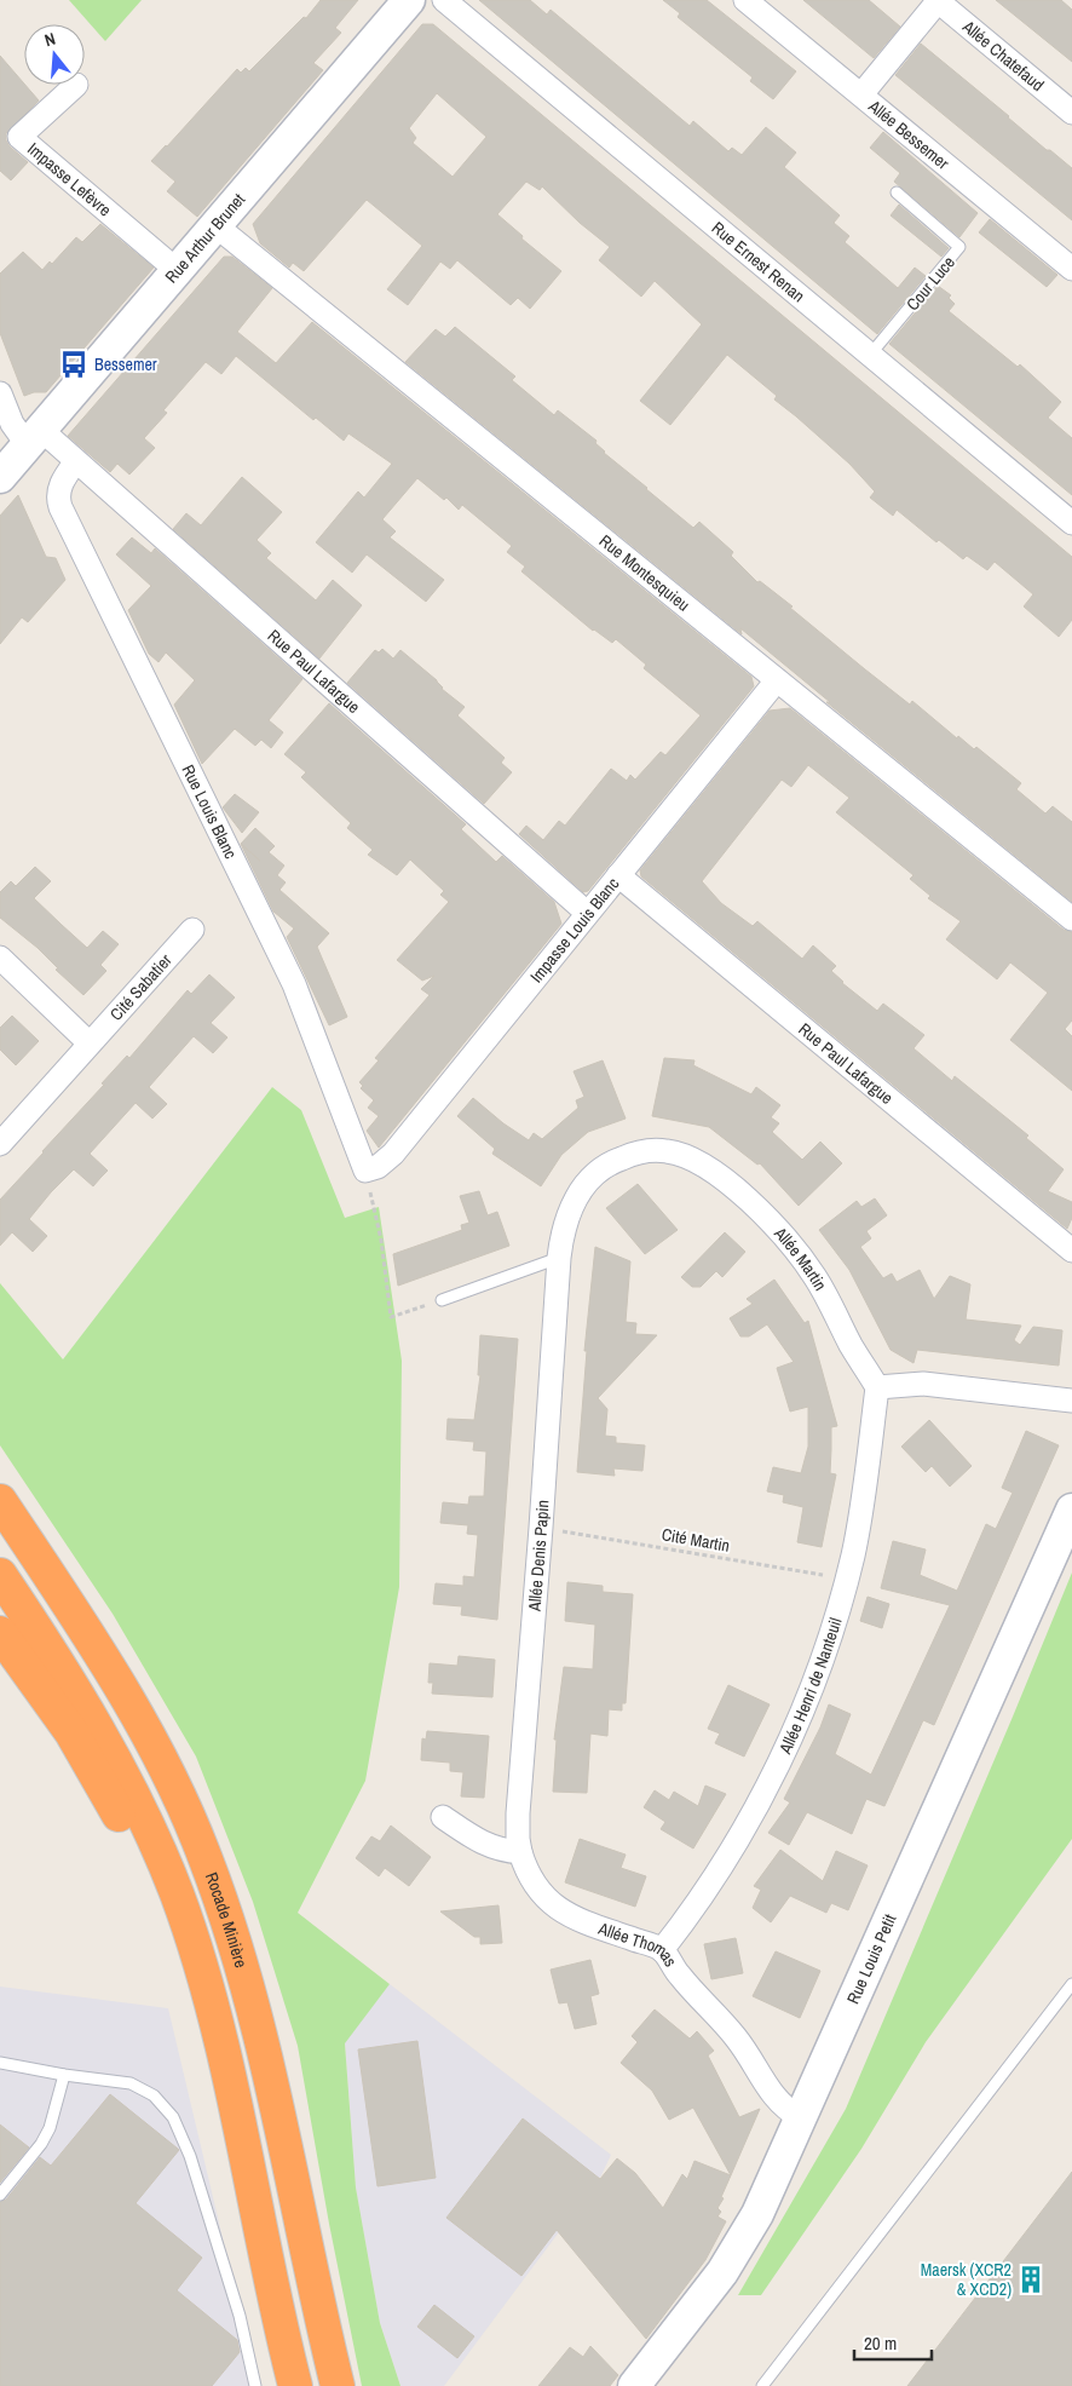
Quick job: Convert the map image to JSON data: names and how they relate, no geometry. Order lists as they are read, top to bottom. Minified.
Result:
{"streets":{"highway":["Rocade Minière"],"street":["Allée Chatefaud","Allée Bessemer","Impasse Lefèvre","Rue Arthur Brunet","Rue Ernest Renan","Rue Montesquieu","Rue Paul Lafargue","Rue Louis Blanc","Impasse Louis Blanc","Cité Sabatier","Allée Martin","Allée Denis Papin","Allée Henri de Nanteuil","Allée Thomas","Rue Louis Petit"],"lane":["Cour Luce"],"path":["Cité Martin"]},"crossings":[["Impasse Lefèvre","Rue Arthur Brunet"],["Rue Arthur Brunet","Rue Montesquieu"],["Rue Arthur Brunet","Rue Paul Lafargue"],["Rue Ernest Renan","Cour Luce"],["Rue Montesquieu","Impasse Louis Blanc"],["Rue Paul Lafargue","Rue Louis Blanc"],["Rue Paul Lafargue","Impasse Louis Blanc"],["Rue Louis Blanc","Impasse Louis Blanc"],["Allée Martin","Allée Denis Papin"],["Allée Martin","Allée Henri de Nanteuil"],["Cité Martin","Allée Denis Papin"],["Cité Martin","Allée Henri de Nanteuil"],["Allée Denis Papin","Allée Thomas"],["Allée Henri de Nanteuil","Allée Thomas"],["Allée Thomas","Rue Louis Petit"]],"places":{"bus stop":["Bessemer"],"building":["Maersk (XCR2 & XCD2)"]},"scale_bar":"20 m","north":"top"}
